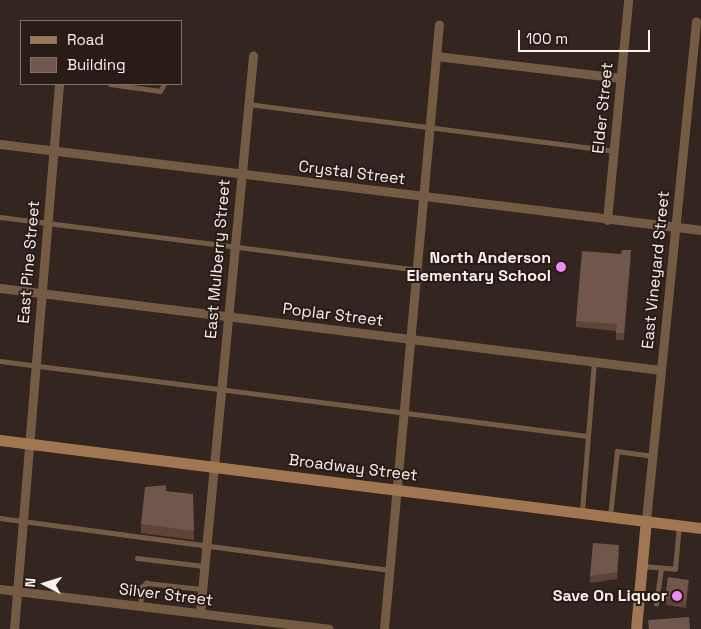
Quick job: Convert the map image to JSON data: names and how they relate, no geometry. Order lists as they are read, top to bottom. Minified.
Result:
{"streets":{"main road":["Broadway Street"],"street":["Elder Street","Crystal Street","East Mulberry Street","East Pine Street","East Vineyard Street","Poplar Street","Silver Street"]},"crossings":[["Elder Street","Crystal Street"],["Crystal Street","East Mulberry Street"],["Crystal Street","East Pine Street"],["Crystal Street","East Vineyard Street"],["East Mulberry Street","Poplar Street"],["East Mulberry Street","Broadway Street"],["East Mulberry Street","Silver Street"],["East Pine Street","Poplar Street"],["East Pine Street","Broadway Street"],["East Pine Street","Silver Street"],["East Vineyard Street","Poplar Street"],["East Vineyard Street","Broadway Street"]],"places":["North Anderson Elementary School","Save On Liquor"],"legend":["Road","Building"],"scale_bar":"100 m","north":"left"}
